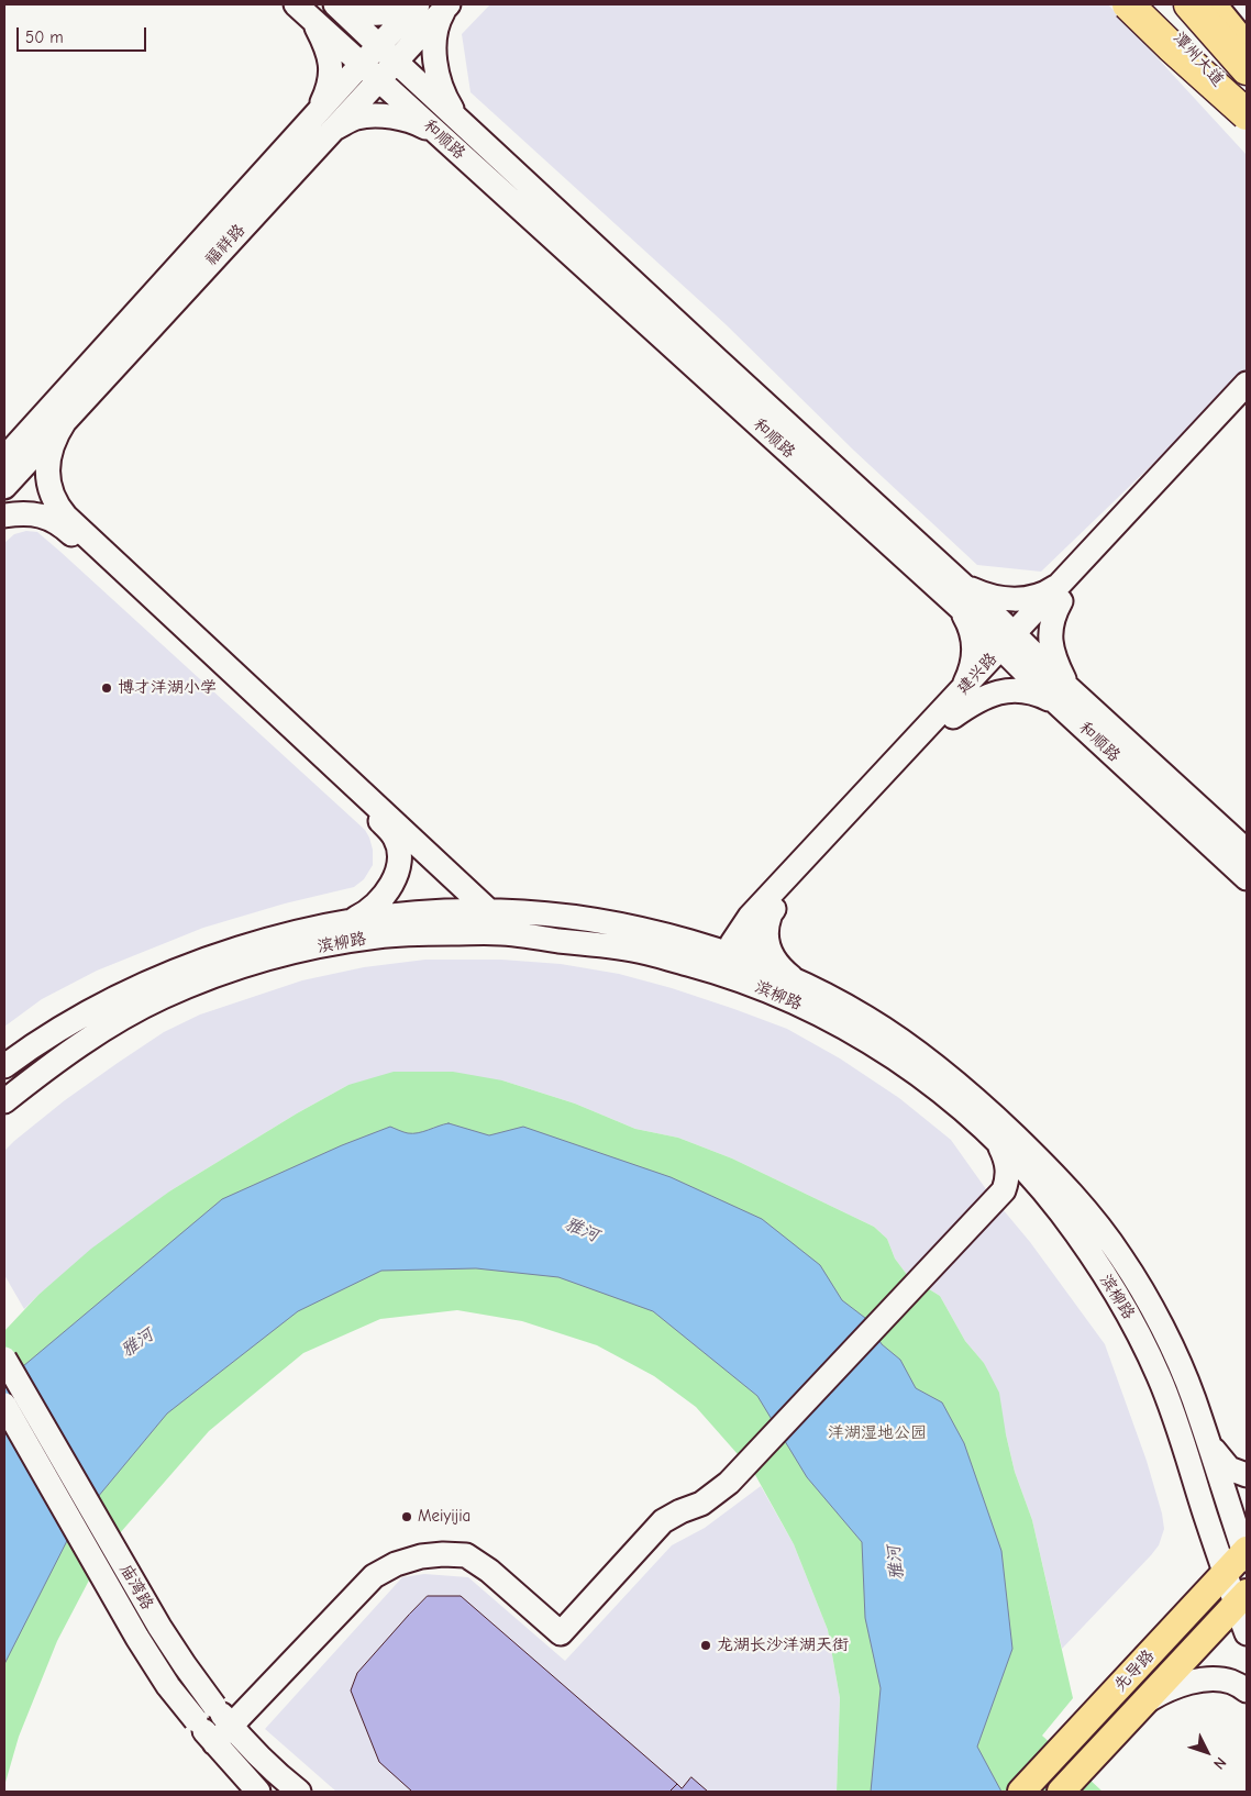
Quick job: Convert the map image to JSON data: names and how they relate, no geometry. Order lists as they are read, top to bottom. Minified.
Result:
{"streets":{"highway":["潭州大道"],"main road":["和顺路","福祥路","建兴路","滨柳路","庙湾路","先导路"]},"crossings":[["和顺路","福祥路"],["和顺路","建兴路"],["建兴路","滨柳路"],["滨柳路","先导路"]],"water":["雅河"],"parks":["洋湖湿地公园"],"places":["博才洋湖小学","Meiyijia","龙湖长沙洋湖天街"],"scale_bar":"50 m","north":"bottom right"}
